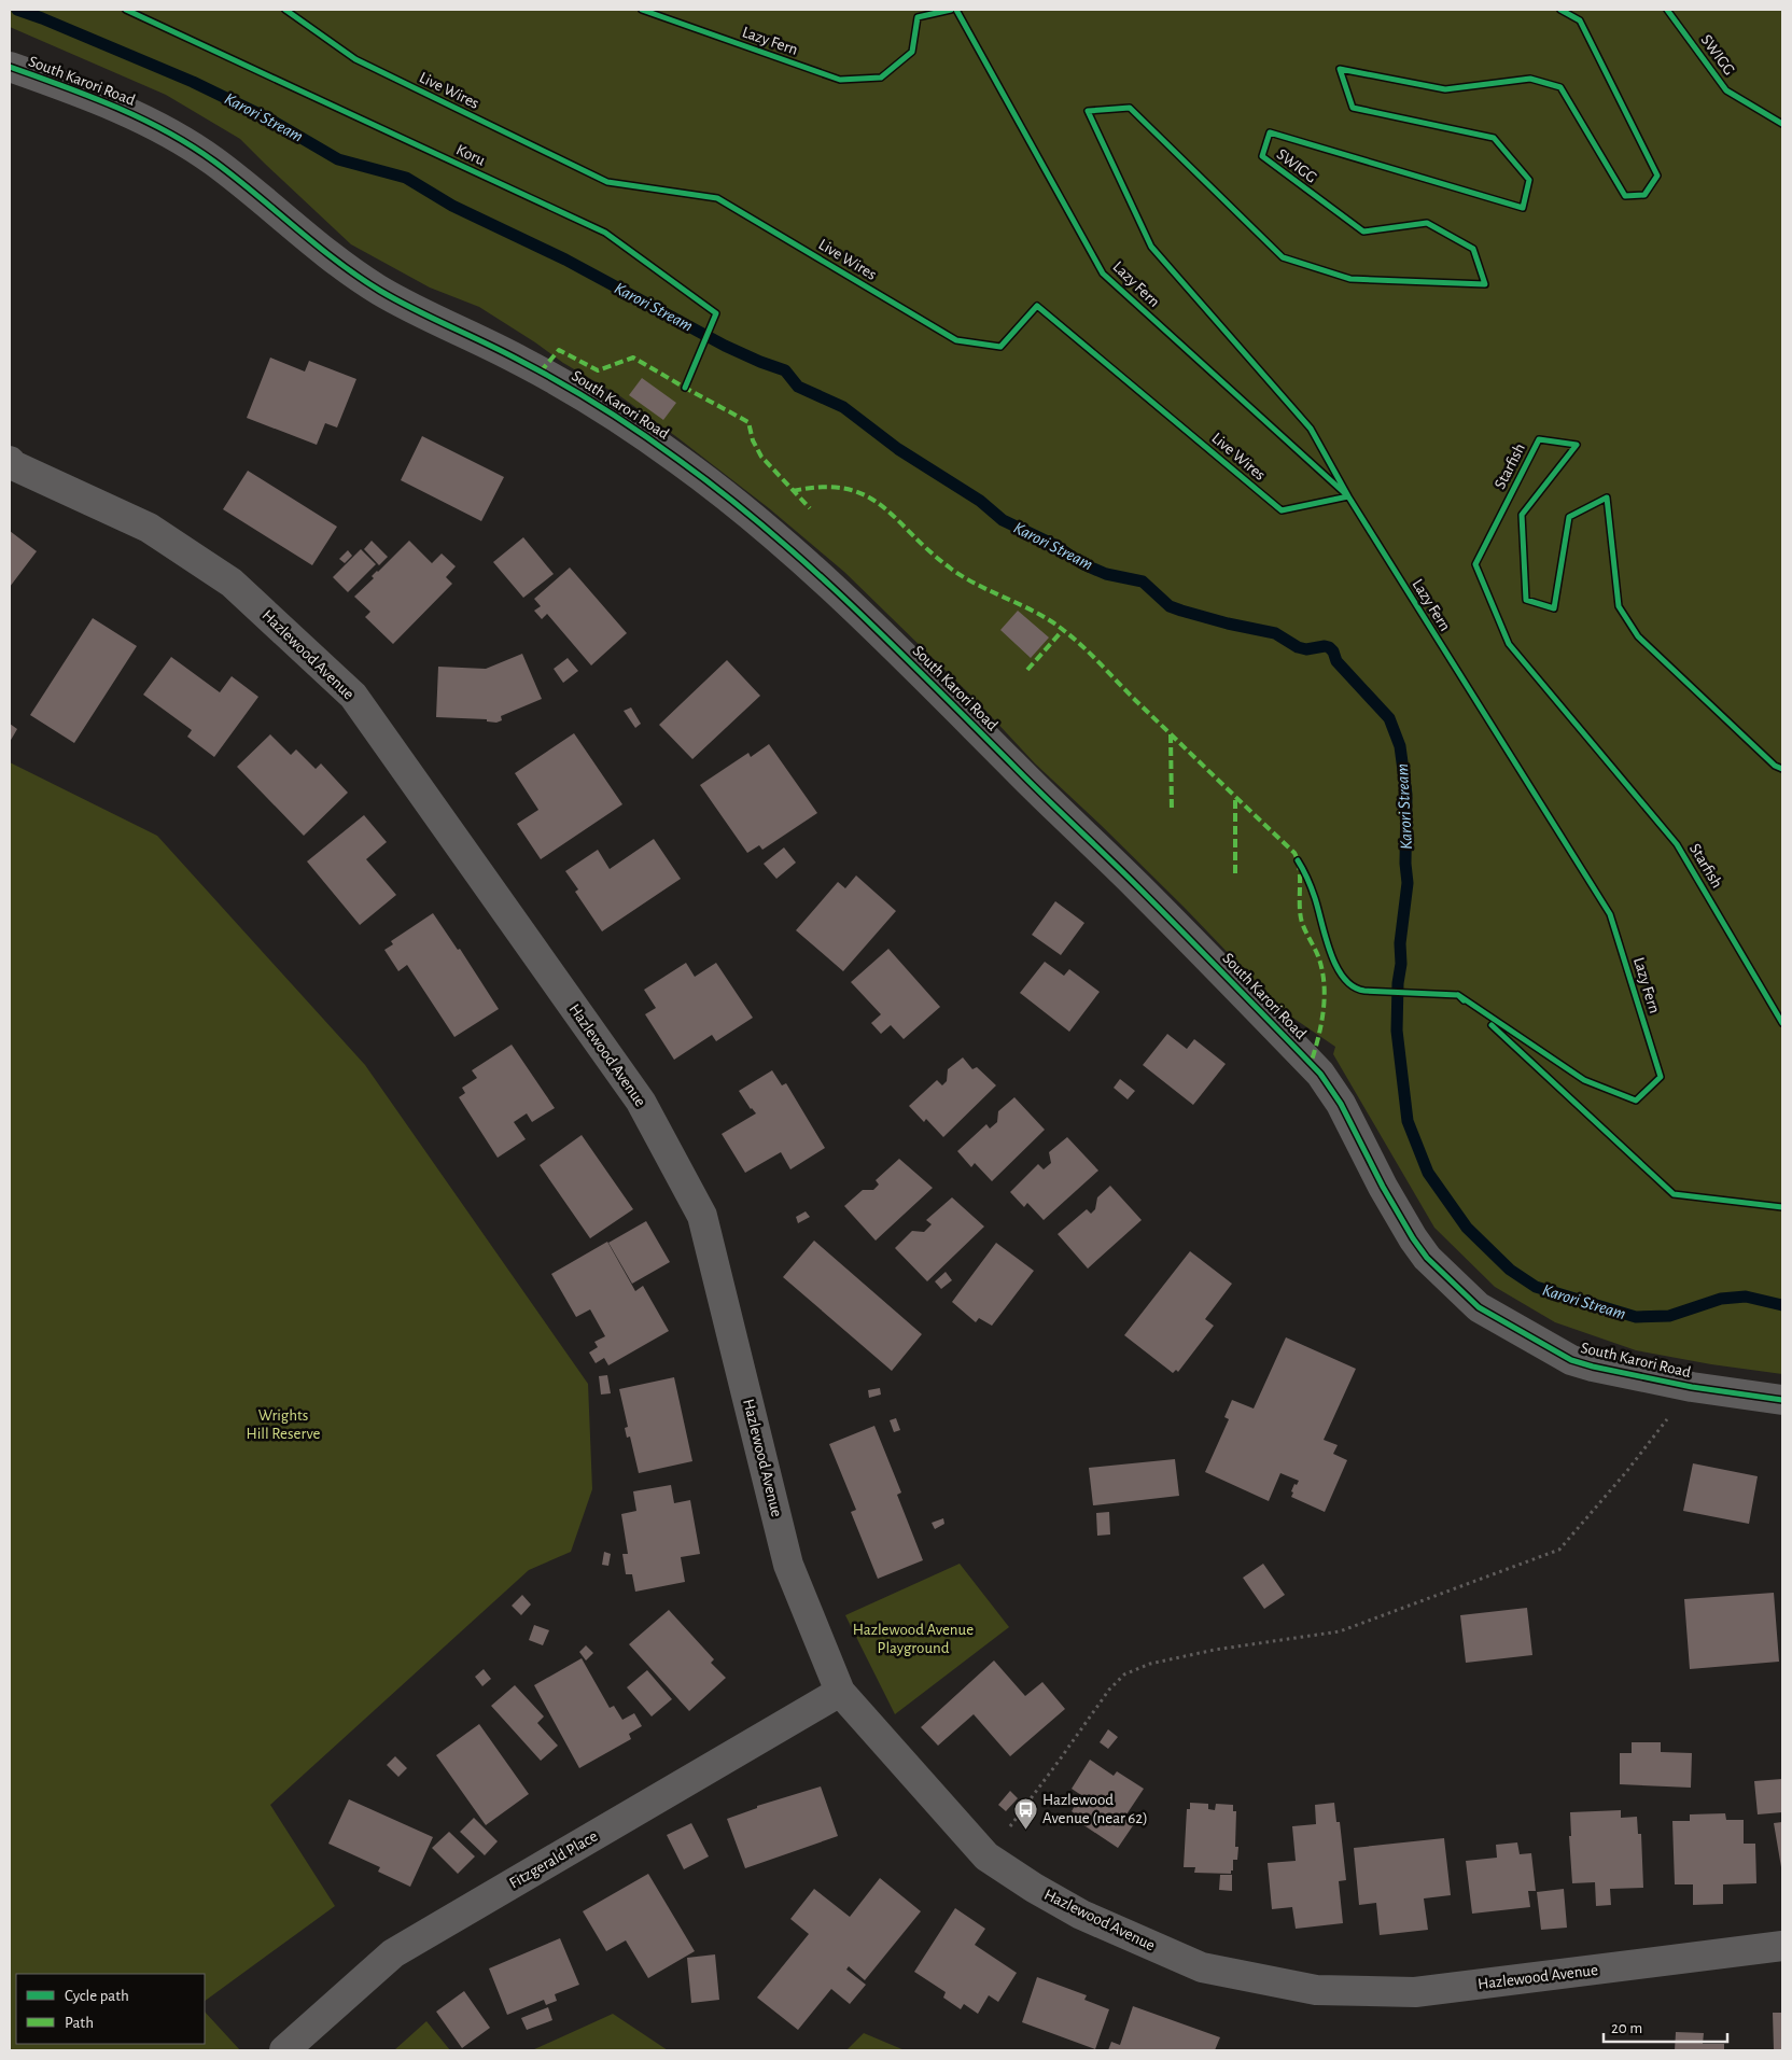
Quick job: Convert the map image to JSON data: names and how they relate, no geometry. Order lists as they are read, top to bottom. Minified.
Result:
{"streets":{"street":["South Karori Road","Hazlewood Avenue","Fitzgerald Place"],"cycle path":["Lazy Fern","SWIGG","Live Wires","Koru","Starfish"]},"crossings":[["Hazlewood Avenue","Fitzgerald Place"]],"water":["Karori Stream"],"parks":["Wrights Hill Reserve","Hazlewood Avenue Playground"],"places":{"bus stop":["Hazlewood Avenue (near 62)"]},"legend":["Cycle path","Path"],"scale_bar":"20 m"}
